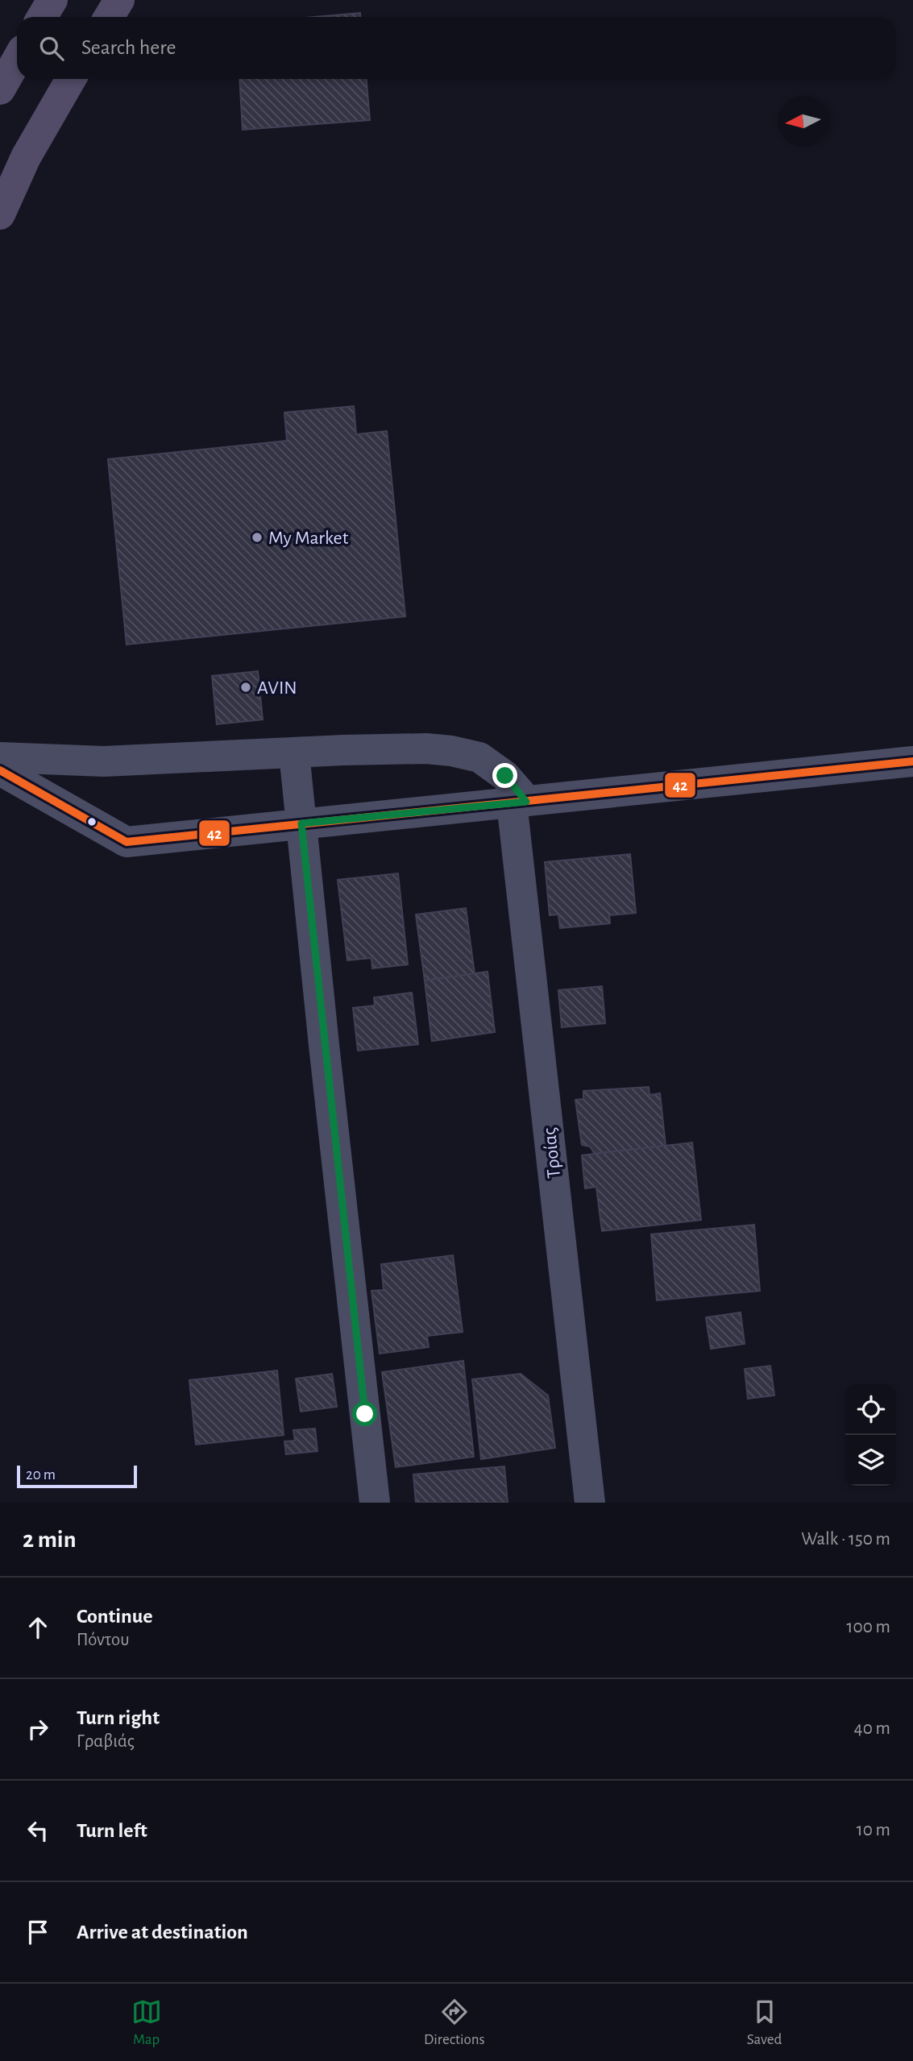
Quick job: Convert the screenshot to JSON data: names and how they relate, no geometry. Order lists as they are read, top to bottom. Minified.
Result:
{"streets":{"street":["Τροίας"]},"places":["My Market","AVIN"],"lines":["transit line 42"],"scale_bar":"20 m","north":"left","page":{"search":"Search here","scale":"20 m","heading":["2 min","Walk · 150 m"],"list":[["Continue","Πόντου","100 m"],["Turn right","Γραβιάς","40 m"],["Turn left","10 m"],"Arrive at destination"],"nav":["Map","Directions","Saved"]}}
